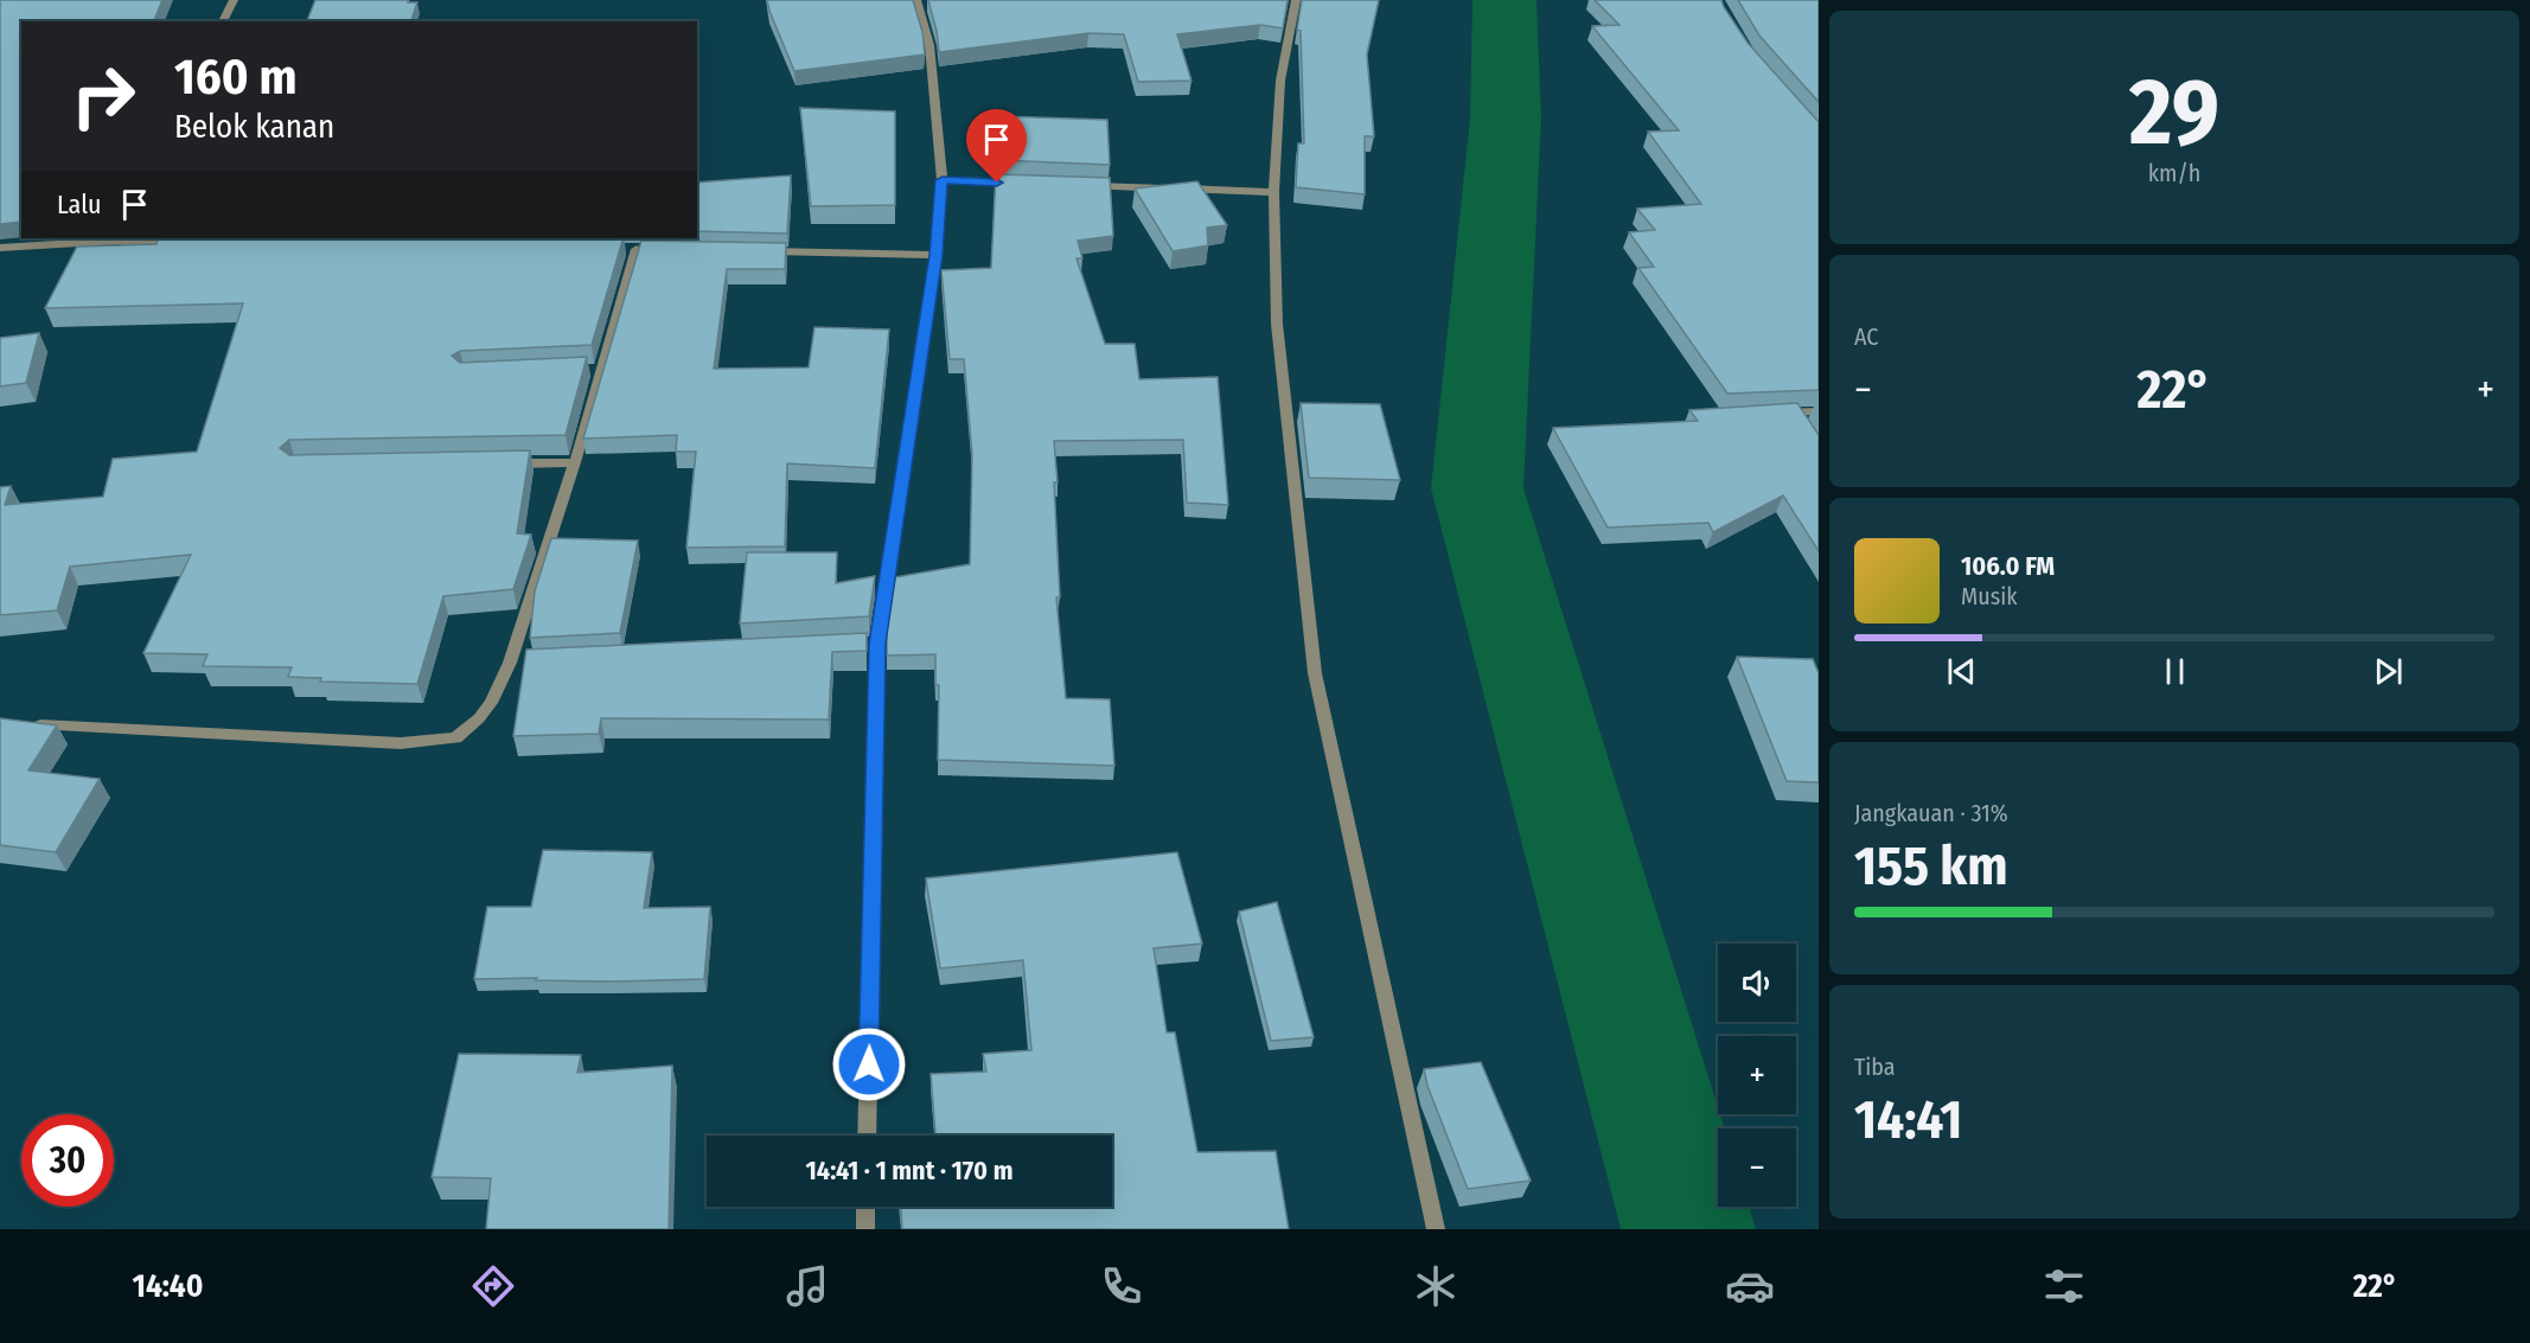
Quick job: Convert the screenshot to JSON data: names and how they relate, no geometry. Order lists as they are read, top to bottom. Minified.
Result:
{"page":{"tile":[["29","km/h"],"AC",["Jangkauan · 31%","155 km"],["Tiba","14:41"]],"turn":["160 m","Belok kanan"],"then":"Lalu","heat":["−","22°","+"],"song":["106.0 FM","Musik"],"map_buttons":["+","−"],"limit":"30","trip":"14:41 · 1 mnt · 170 m","tabs":["14:40","22°"]}}
